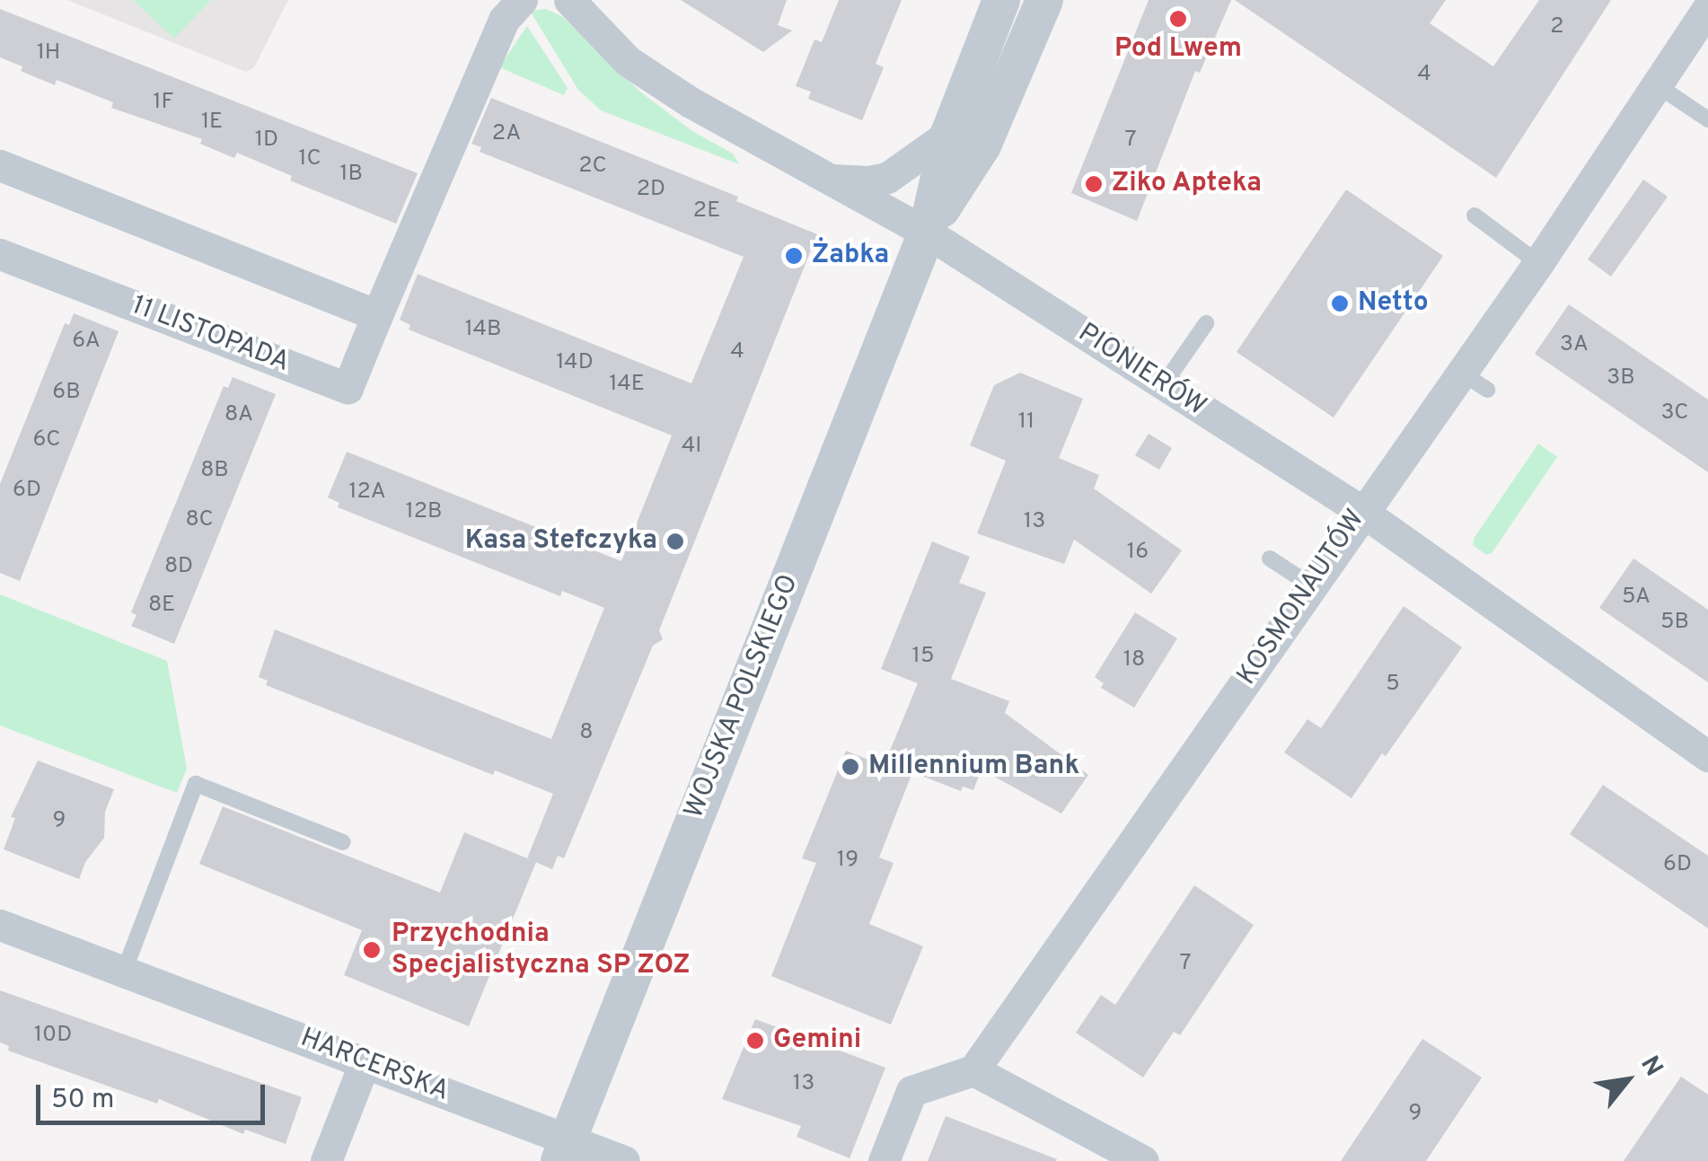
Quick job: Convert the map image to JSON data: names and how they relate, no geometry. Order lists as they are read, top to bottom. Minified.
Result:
{"streets":{"street":["11 LISTOPADA","PIONIERÓW","KOSMONAUTÓW","WOJSKA POLSKIEGO","HARCERSKA"]},"crossings":[["PIONIERÓW","KOSMONAUTÓW"],["PIONIERÓW","WOJSKA POLSKIEGO"],["WOJSKA POLSKIEGO","HARCERSKA"]],"places":["Pod Lwem","Ziko Apteka","Żabka","Netto","Kasa Stefczyka","Millennium Bank","Przychodnia Specjalistyczna SP ZOZ","Gemini"],"house_numbers":["2","1H","4","1F","1E","2A","1D","7","1C","2C","1B","2D","2E","14B","6A","3A","4","14D","3B","14E","6B","3C","8A","11","6C","4I","8B","6D","12A","12B","8C","13","16","8D","5A","8E","5B","15","18","5","8","9","19","6D","7","10D","13","9"],"scale_bar":"50 m","north":"top right"}
